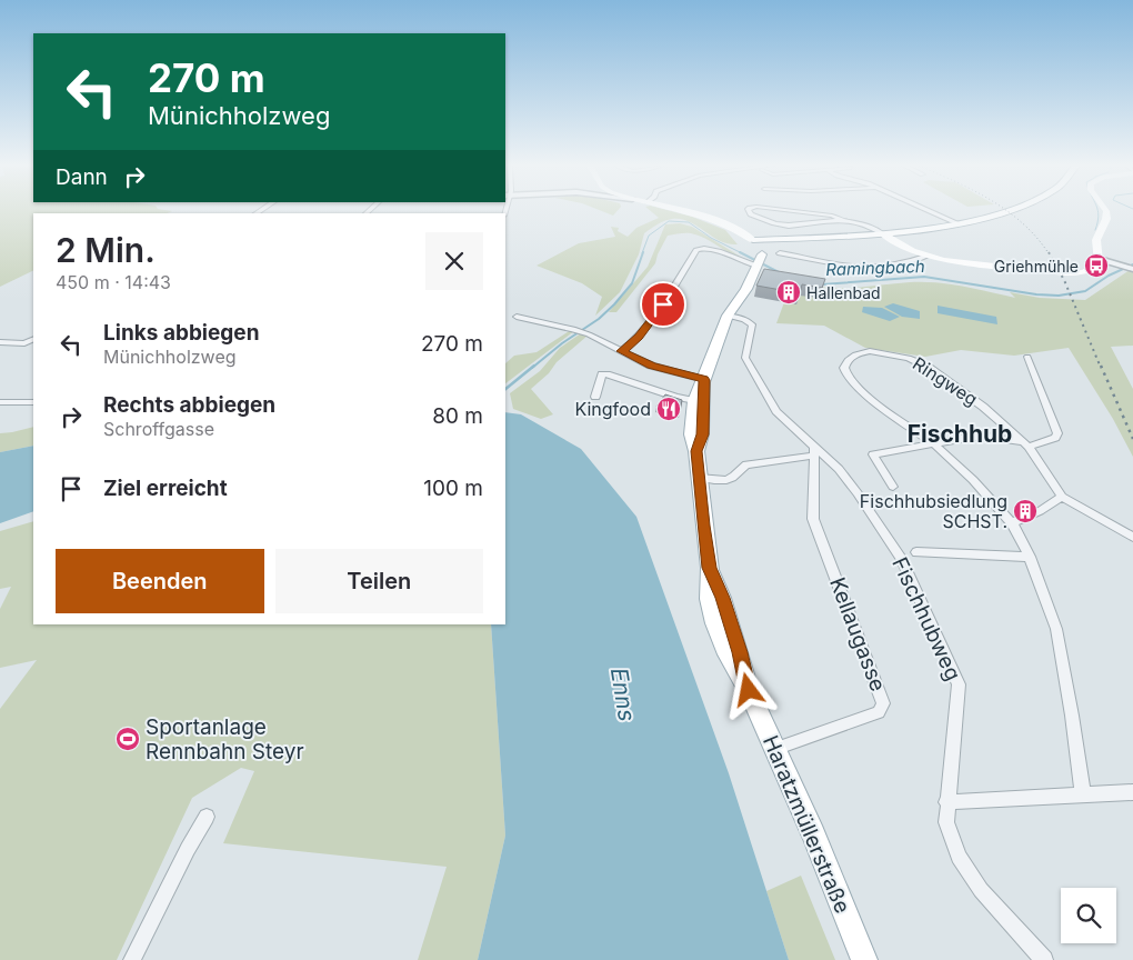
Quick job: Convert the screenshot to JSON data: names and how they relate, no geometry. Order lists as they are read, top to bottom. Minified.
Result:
{"streets":{"main road":["Haratzmüllerstraße"],"street":["Ringweg","Fischhubweg","Kellaugasse"]},"crossings":[["Ringweg","Fischhubweg"],["Fischhubweg","Kellaugasse"],["Fischhubweg","Haratzmüllerstraße"],["Kellaugasse","Haratzmüllerstraße"]],"districts":["Fischhub"],"water":["Ramingbach","Enns"],"places":{"bus stop":["Griehmühle"],"building":["Hallenbad","Fischhubsiedlung SCHST."],"restaurant":["Kingfood"],"sports":["Sportanlage Rennbahn Steyr"]},"page":{"turn":["270 m","Münichholzweg"],"then":"Dann","heading":["2 Min.","450 m · 14:43"],"list":[{"name":"Links abbiegen","note":"Münichholzweg","value":"270 m"},{"name":"Rechts abbiegen","note":"Schroffgasse","value":"80 m"},{"name":"Ziel erreicht","value":"100 m"}],"buttons":["Beenden","Teilen"]}}
